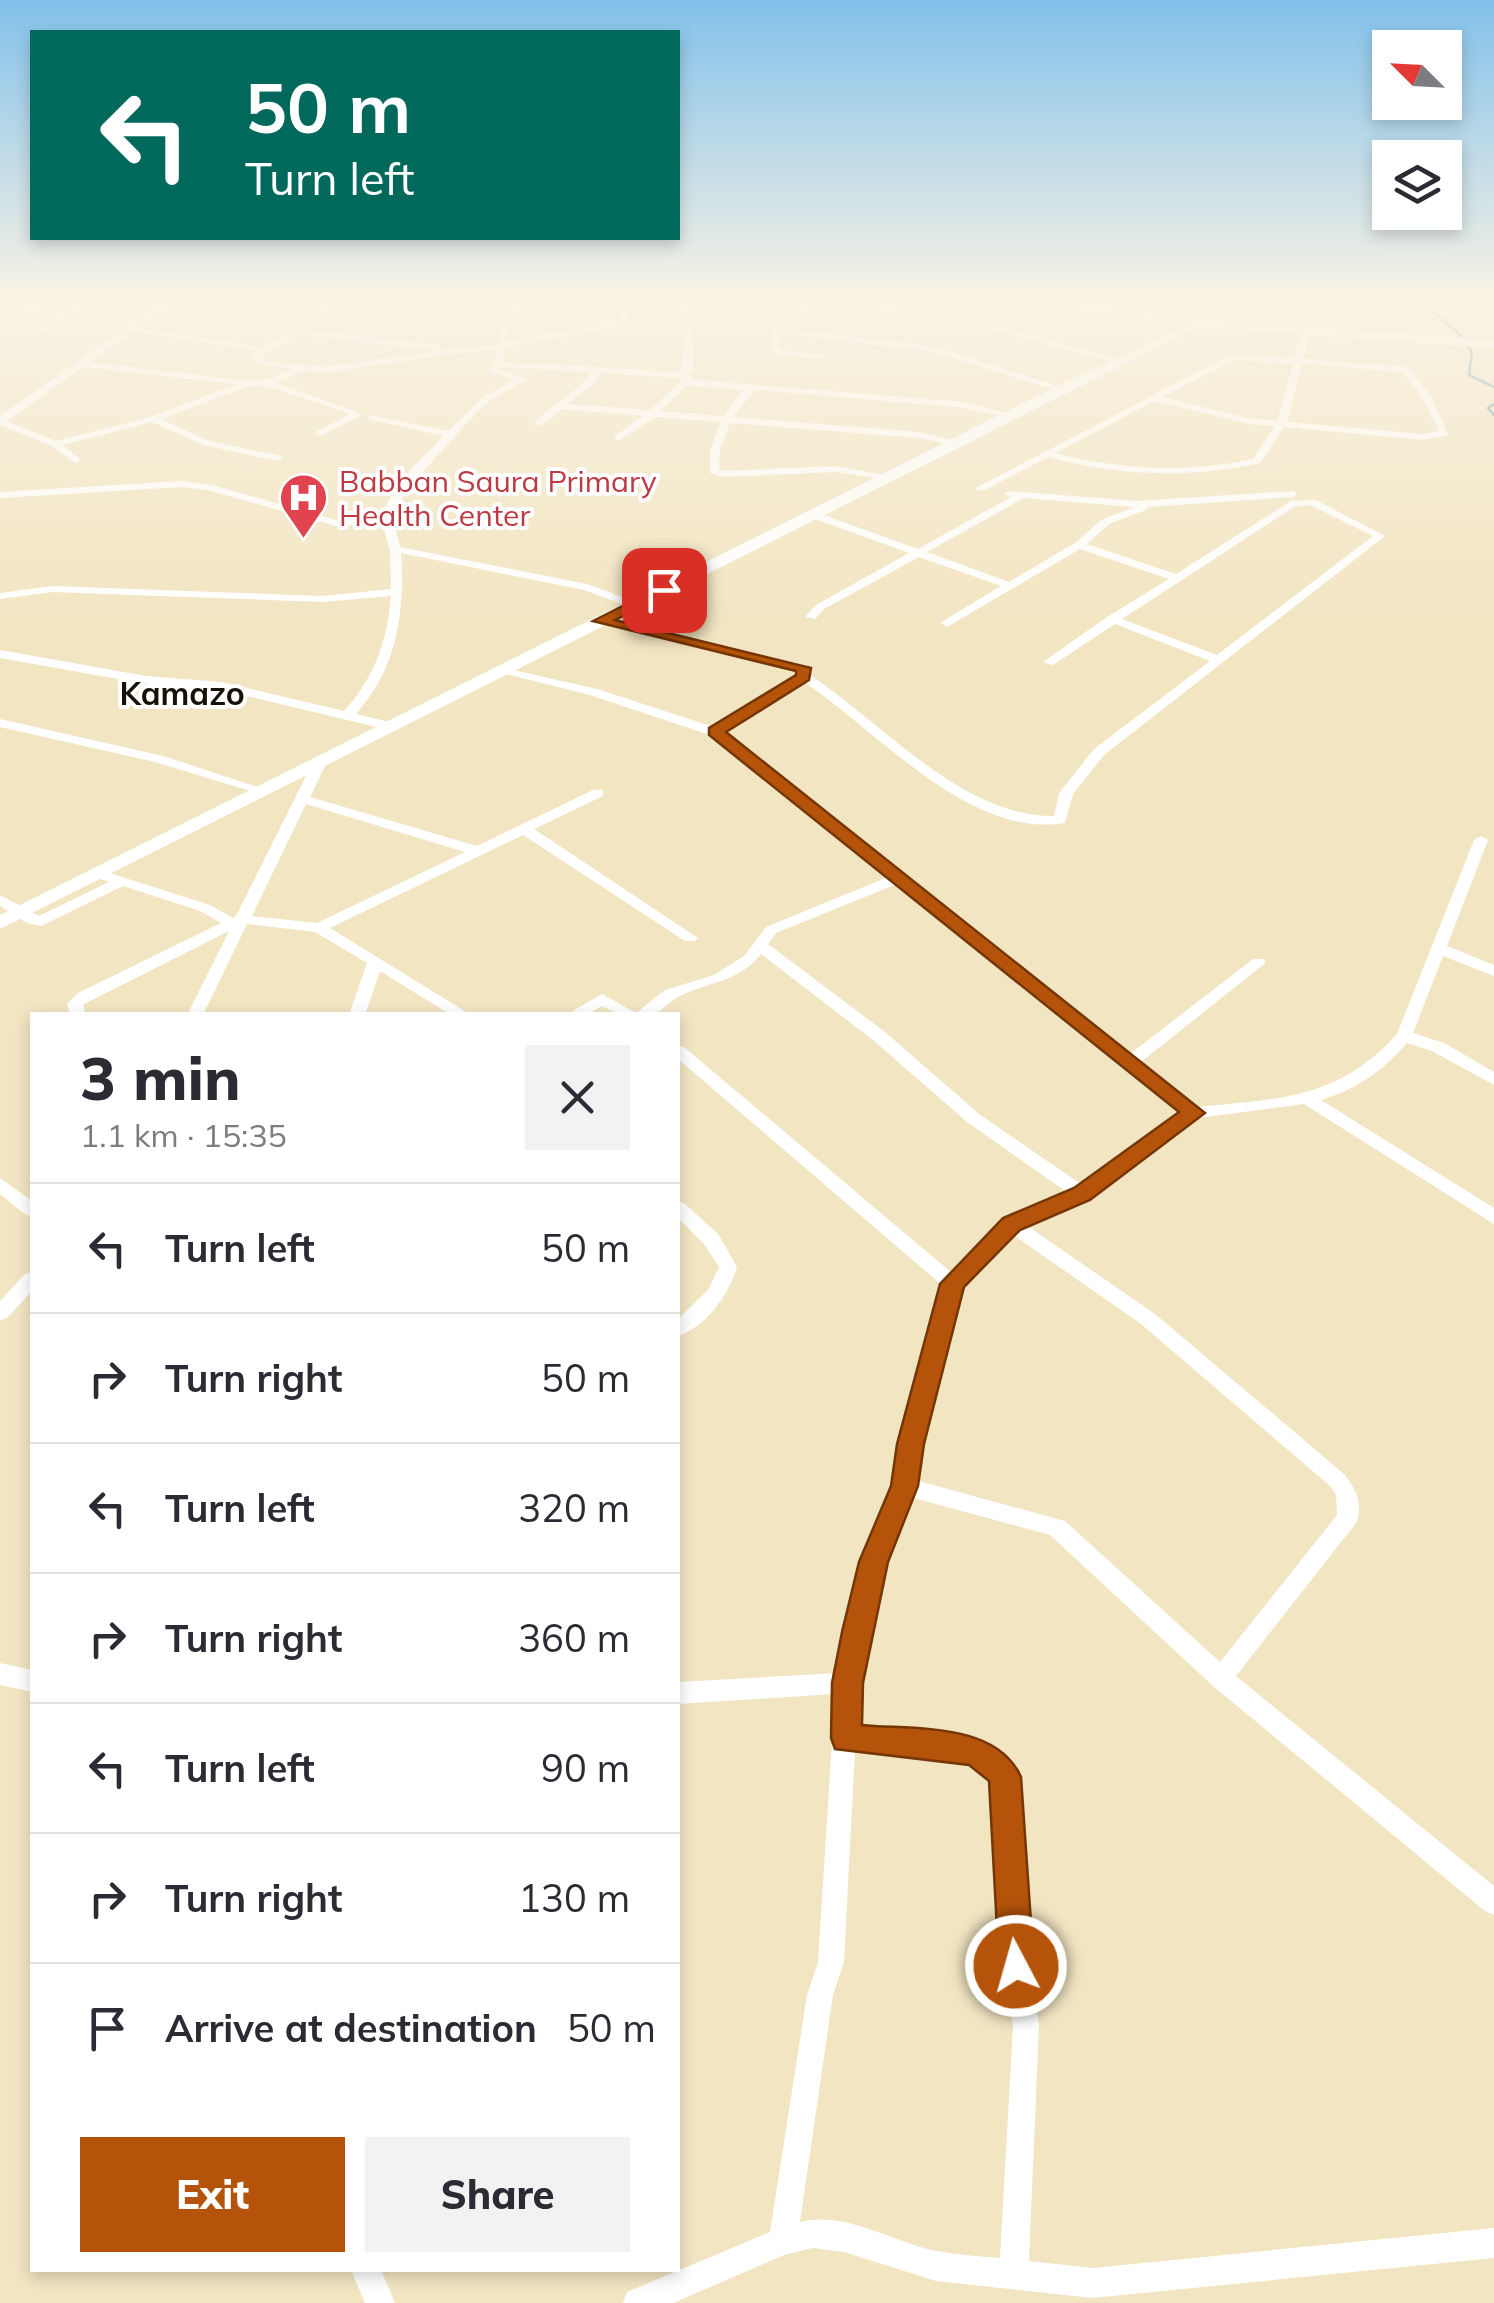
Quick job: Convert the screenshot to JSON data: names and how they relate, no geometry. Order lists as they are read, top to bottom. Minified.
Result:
{"districts":["Kamazo"],"places":{"hospital":["Babban Saura Primary Health Center"]},"north":"top left","page":{"turn":["50 m","Turn left"],"heading":["3 min","1.1 km · 15:35"],"list":[{"name":"Turn left","value":"50 m"},{"name":"Turn right","value":"50 m"},{"name":"Turn left","value":"320 m"},{"name":"Turn right","value":"360 m"},{"name":"Turn left","value":"90 m"},{"name":"Turn right","value":"130 m"},{"name":"Arrive at destination","value":"50 m"}],"buttons":["Exit","Share"]}}
